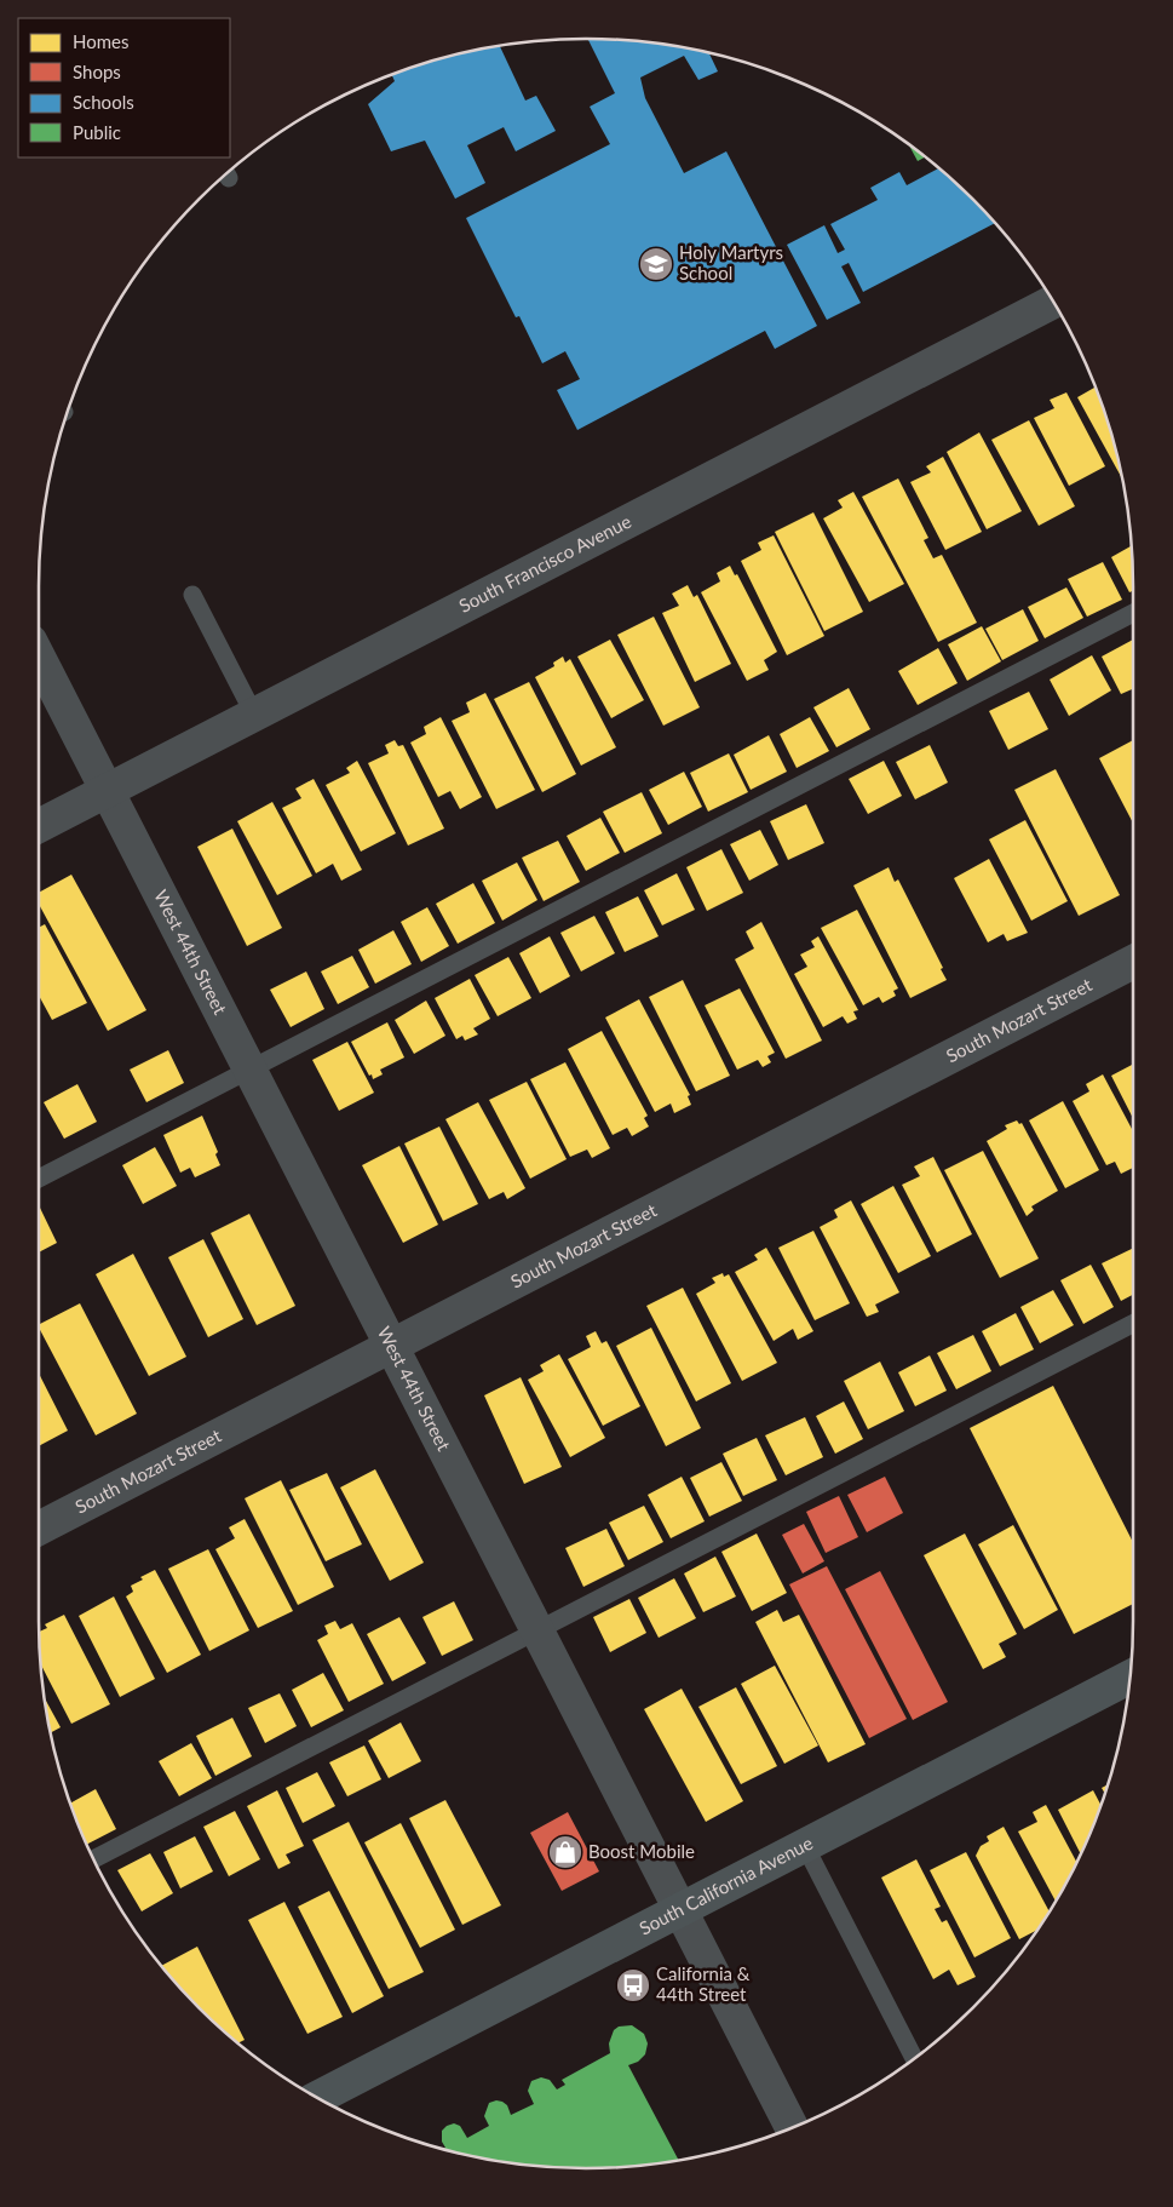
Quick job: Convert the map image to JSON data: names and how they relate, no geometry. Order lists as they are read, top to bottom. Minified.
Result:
{"streets":{"main road":["South California Avenue"],"street":["South Francisco Avenue","West 44th Street","South Mozart Street"]},"crossings":[["South Francisco Avenue","West 44th Street"],["West 44th Street","South Mozart Street"],["West 44th Street","South California Avenue"]],"places":{"school or university":["Holy Martyrs School"],"shop":["Boost Mobile"],"bus stop":["California & 44th Street"]},"legend":["Homes","Shops","Schools","Public"]}
